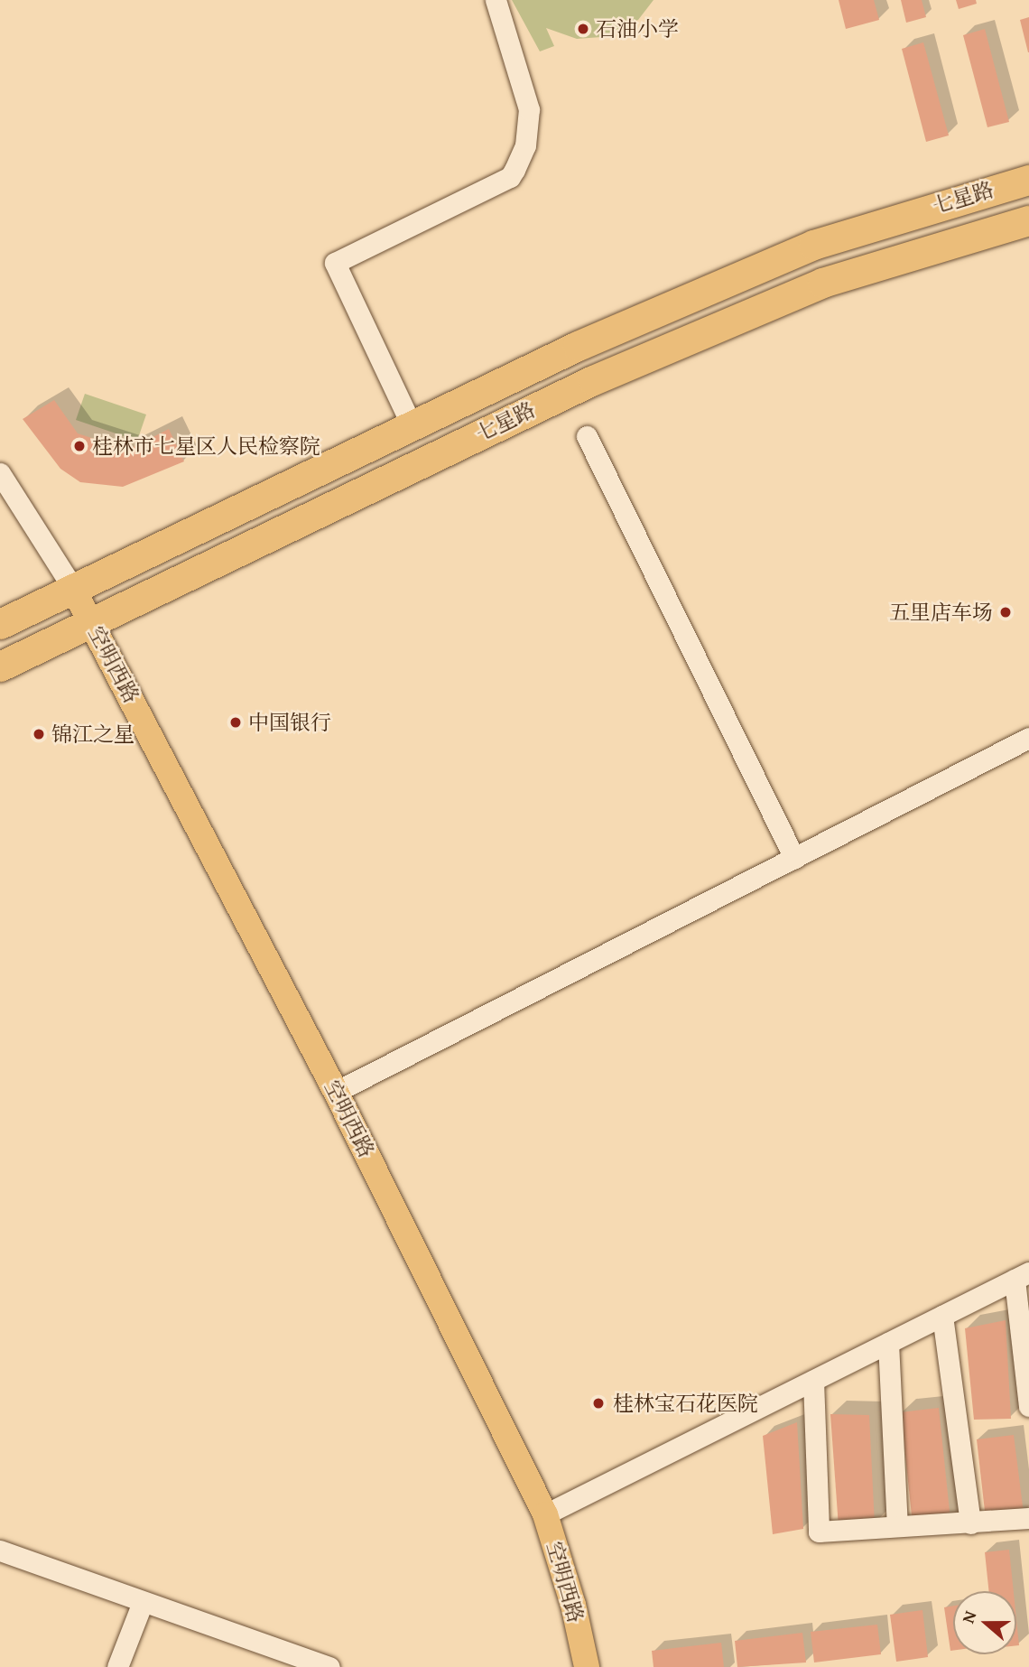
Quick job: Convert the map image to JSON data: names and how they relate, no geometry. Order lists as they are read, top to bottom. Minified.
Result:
{"streets":{"highway":["七星路"],"main road":["空明西路"]},"crossings":[["七星路","空明西路"]],"places":["石油小学","桂林市七星区人民检察院","五里店车场","中国银行","锦江之星","桂林宝石花医院"],"north":"left"}
